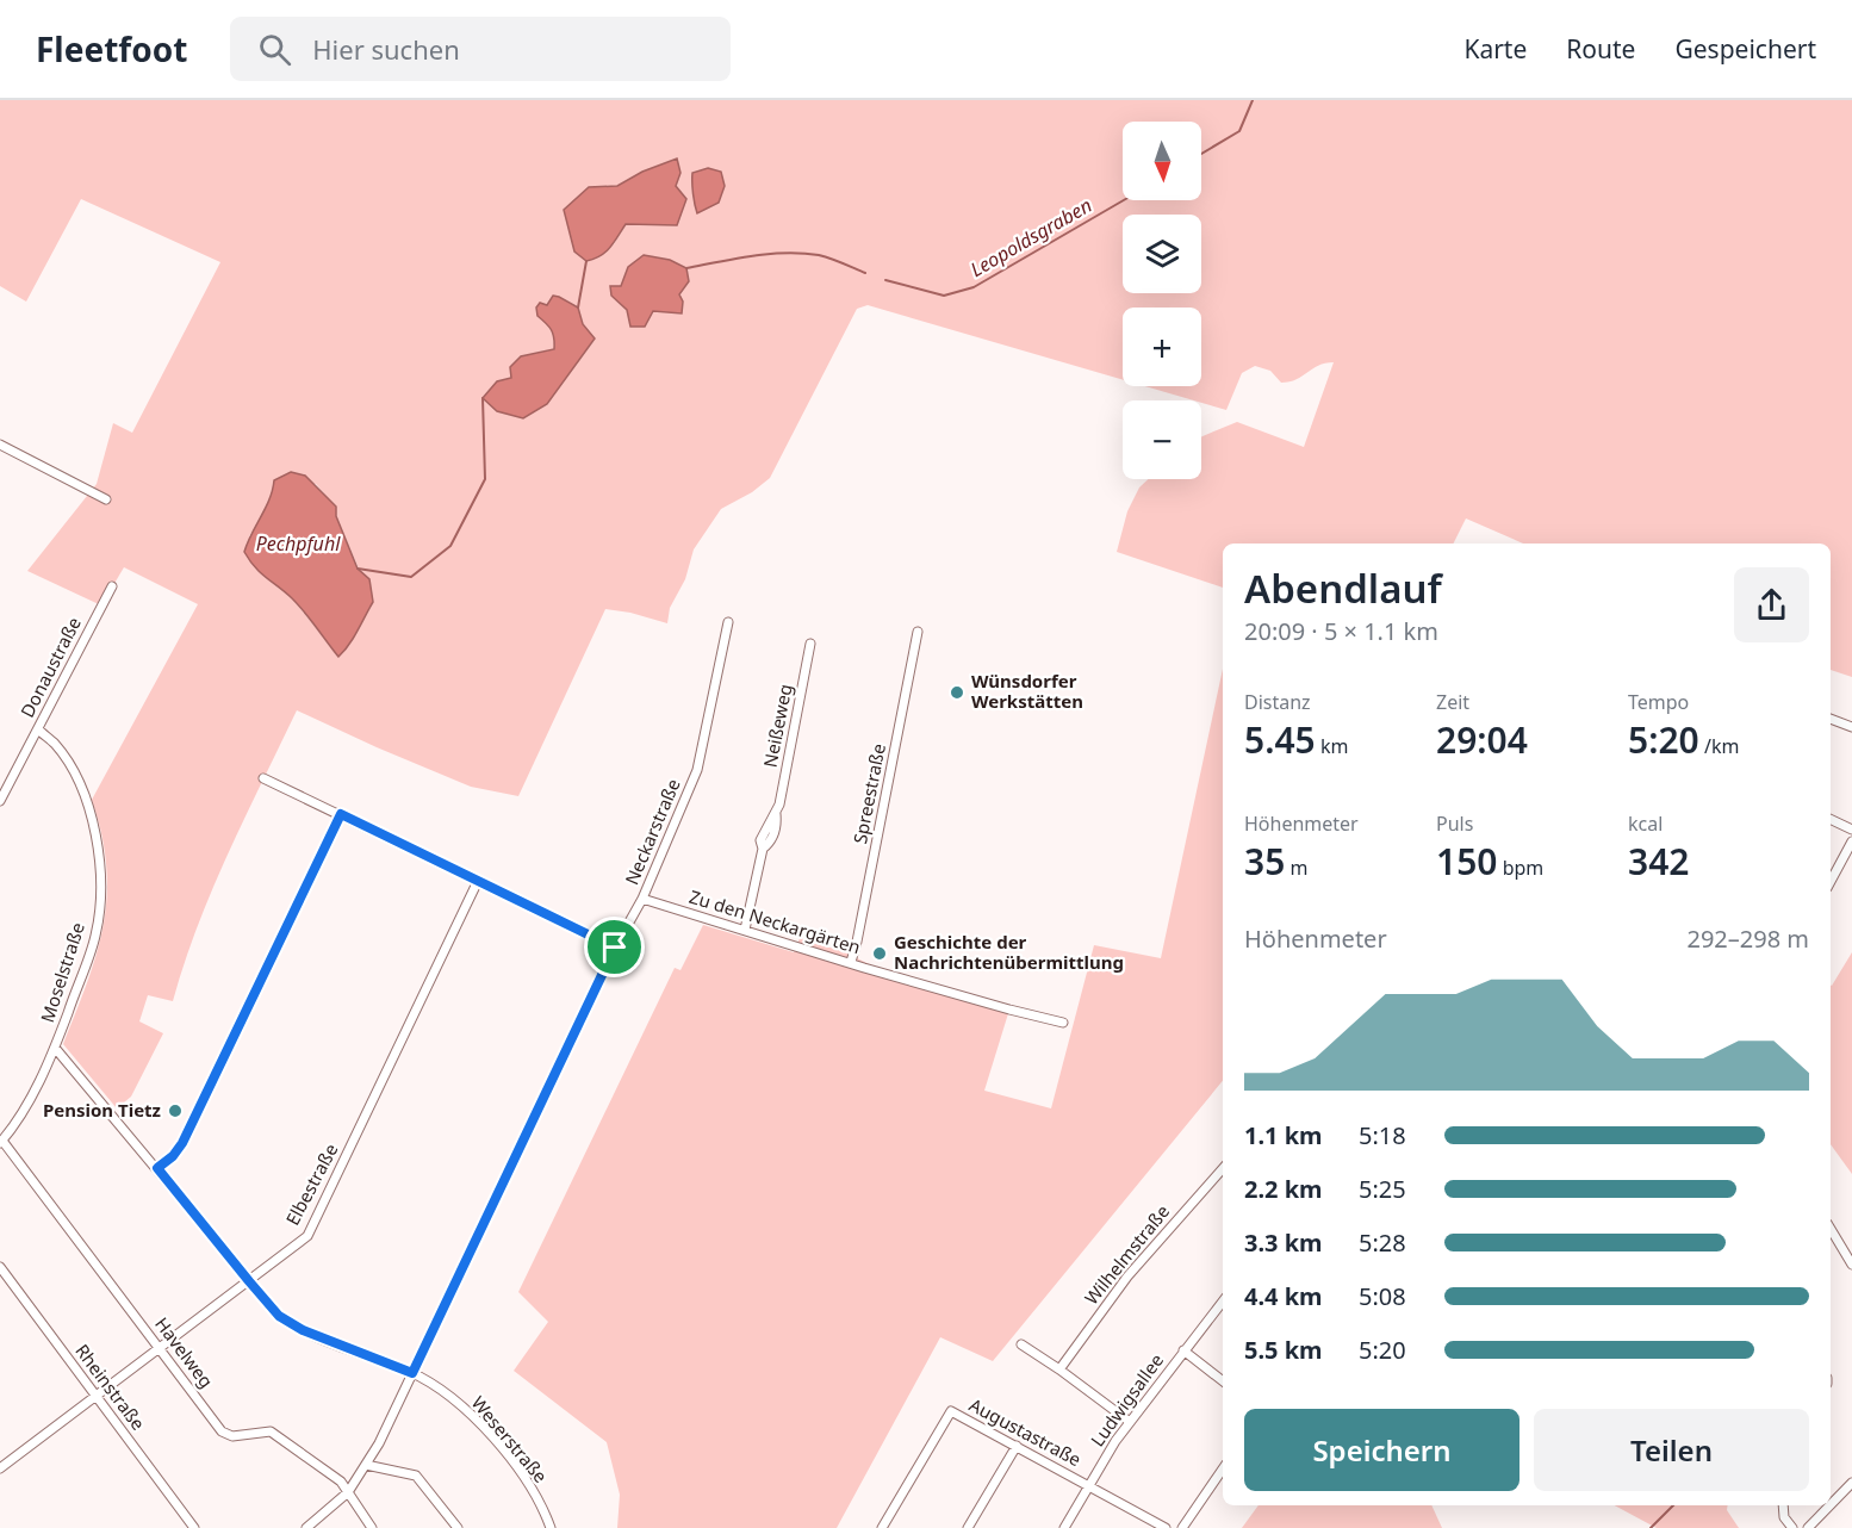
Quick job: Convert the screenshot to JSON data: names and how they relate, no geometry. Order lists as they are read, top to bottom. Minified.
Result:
{"streets":{"street":["Donaustraße","Neißeweg","Spreestraße","Neckarstraße","Zu den Neckargärten","Moselstraße","Elbestraße","Wilhelmstraße","Havelweg","Rheinstraße","Ludwigsallee","Augustastraße","Weserstraße"]},"crossings":[["Donaustraße","Moselstraße"],["Neißeweg","Zu den Neckargärten"],["Spreestraße","Zu den Neckargärten"],["Neckarstraße","Zu den Neckargärten"],["Neckarstraße","Havelweg"],["Neckarstraße","Weserstraße"],["Moselstraße","Havelweg"],["Moselstraße","Weserstraße"],["Elbestraße","Havelweg"],["Elbestraße","Rheinstraße"],["Elbestraße","Weserstraße"],["Ludwigsallee","Augustastraße"]],"water":["Leopoldsgraben","Pechpfuhl"],"places":["Wünsdorfer Werkstätten","Geschichte der Nachrichtenübermittlung","Pension Tietz"],"north":"bottom","page":{"header":"Fleetfoot","search":"Hier suchen","nav":["Karte","Route","Gespeichert"],"map_buttons":["+","−"],"heading":["Abendlauf","20:09 · 5 × 1.1 km"],"stats":[["Distanz","5.45 km"],["Zeit","29:04"],["Tempo","5:20 /km"],["Höhenmeter","35 m"],["Puls","150 bpm"],["kcal","342"]],"chart":["Höhenmeter","292–298 m"],"list":[{"name":"1.1 km","note":"5:18"},{"name":"2.2 km","note":"5:25"},{"name":"3.3 km","note":"5:28"},{"name":"4.4 km","note":"5:08"},{"name":"5.5 km","note":"5:20"}],"buttons":["Speichern","Teilen"]}}
